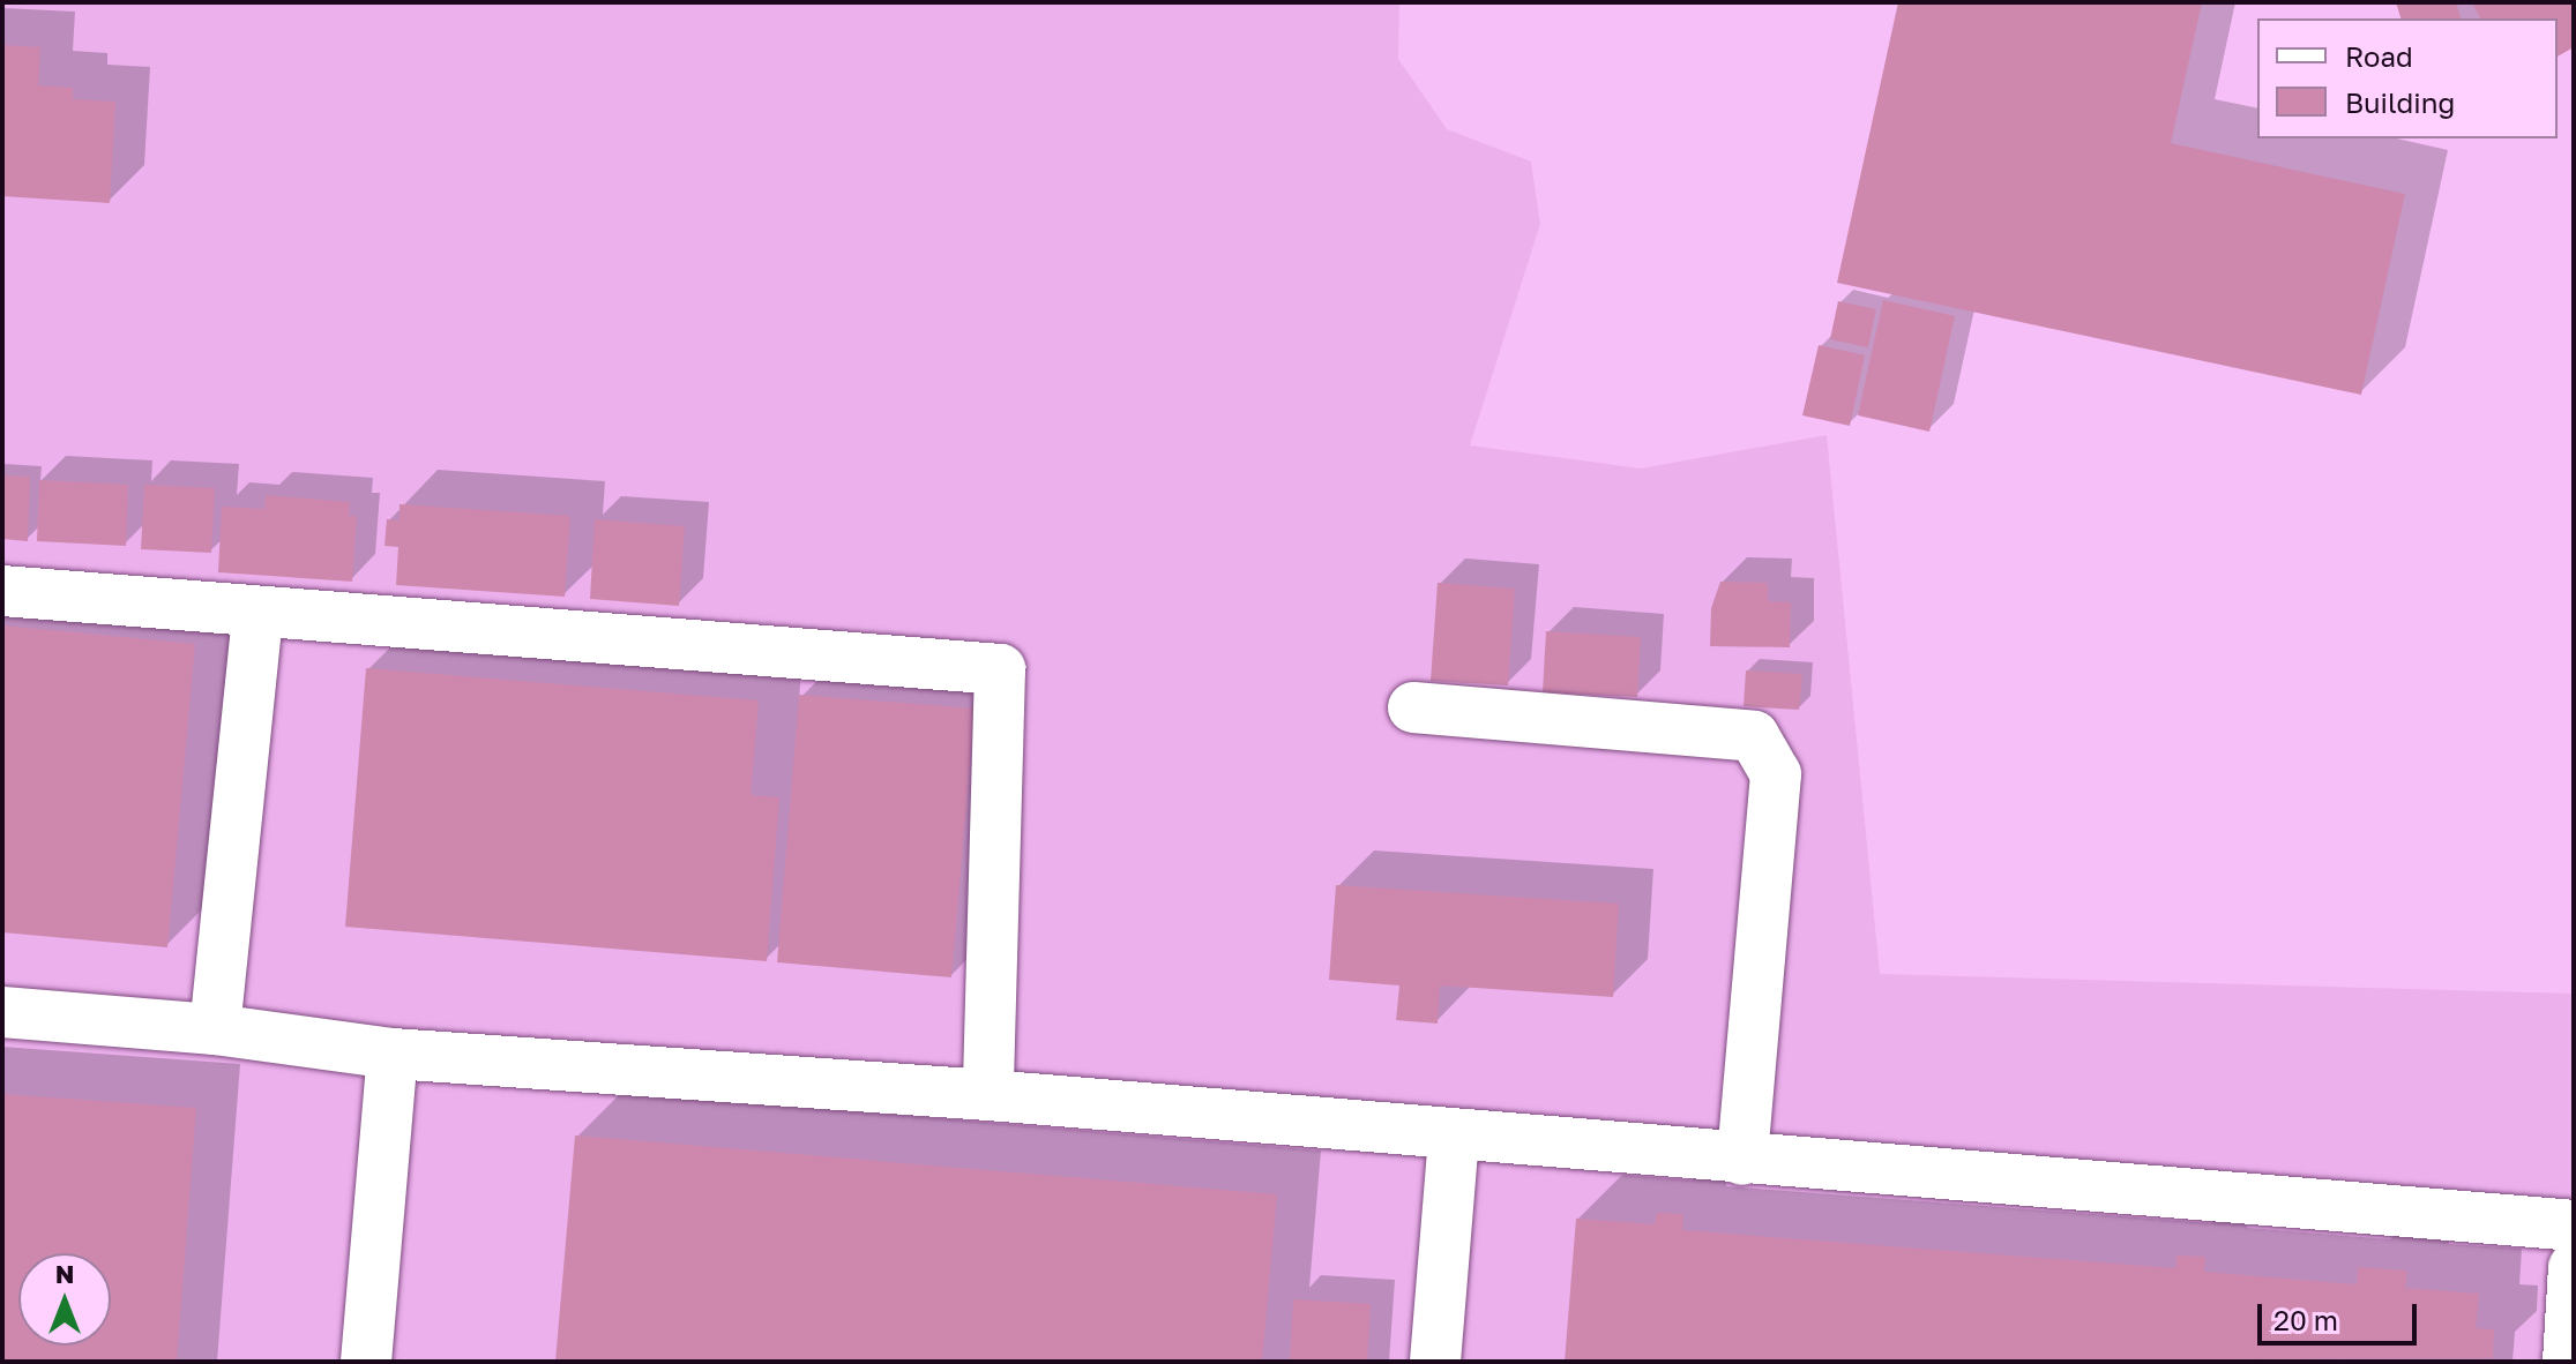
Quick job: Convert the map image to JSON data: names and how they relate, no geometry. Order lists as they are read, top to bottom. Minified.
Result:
{"legend":["Road","Building"],"scale_bar":"20 m","north":"top"}
